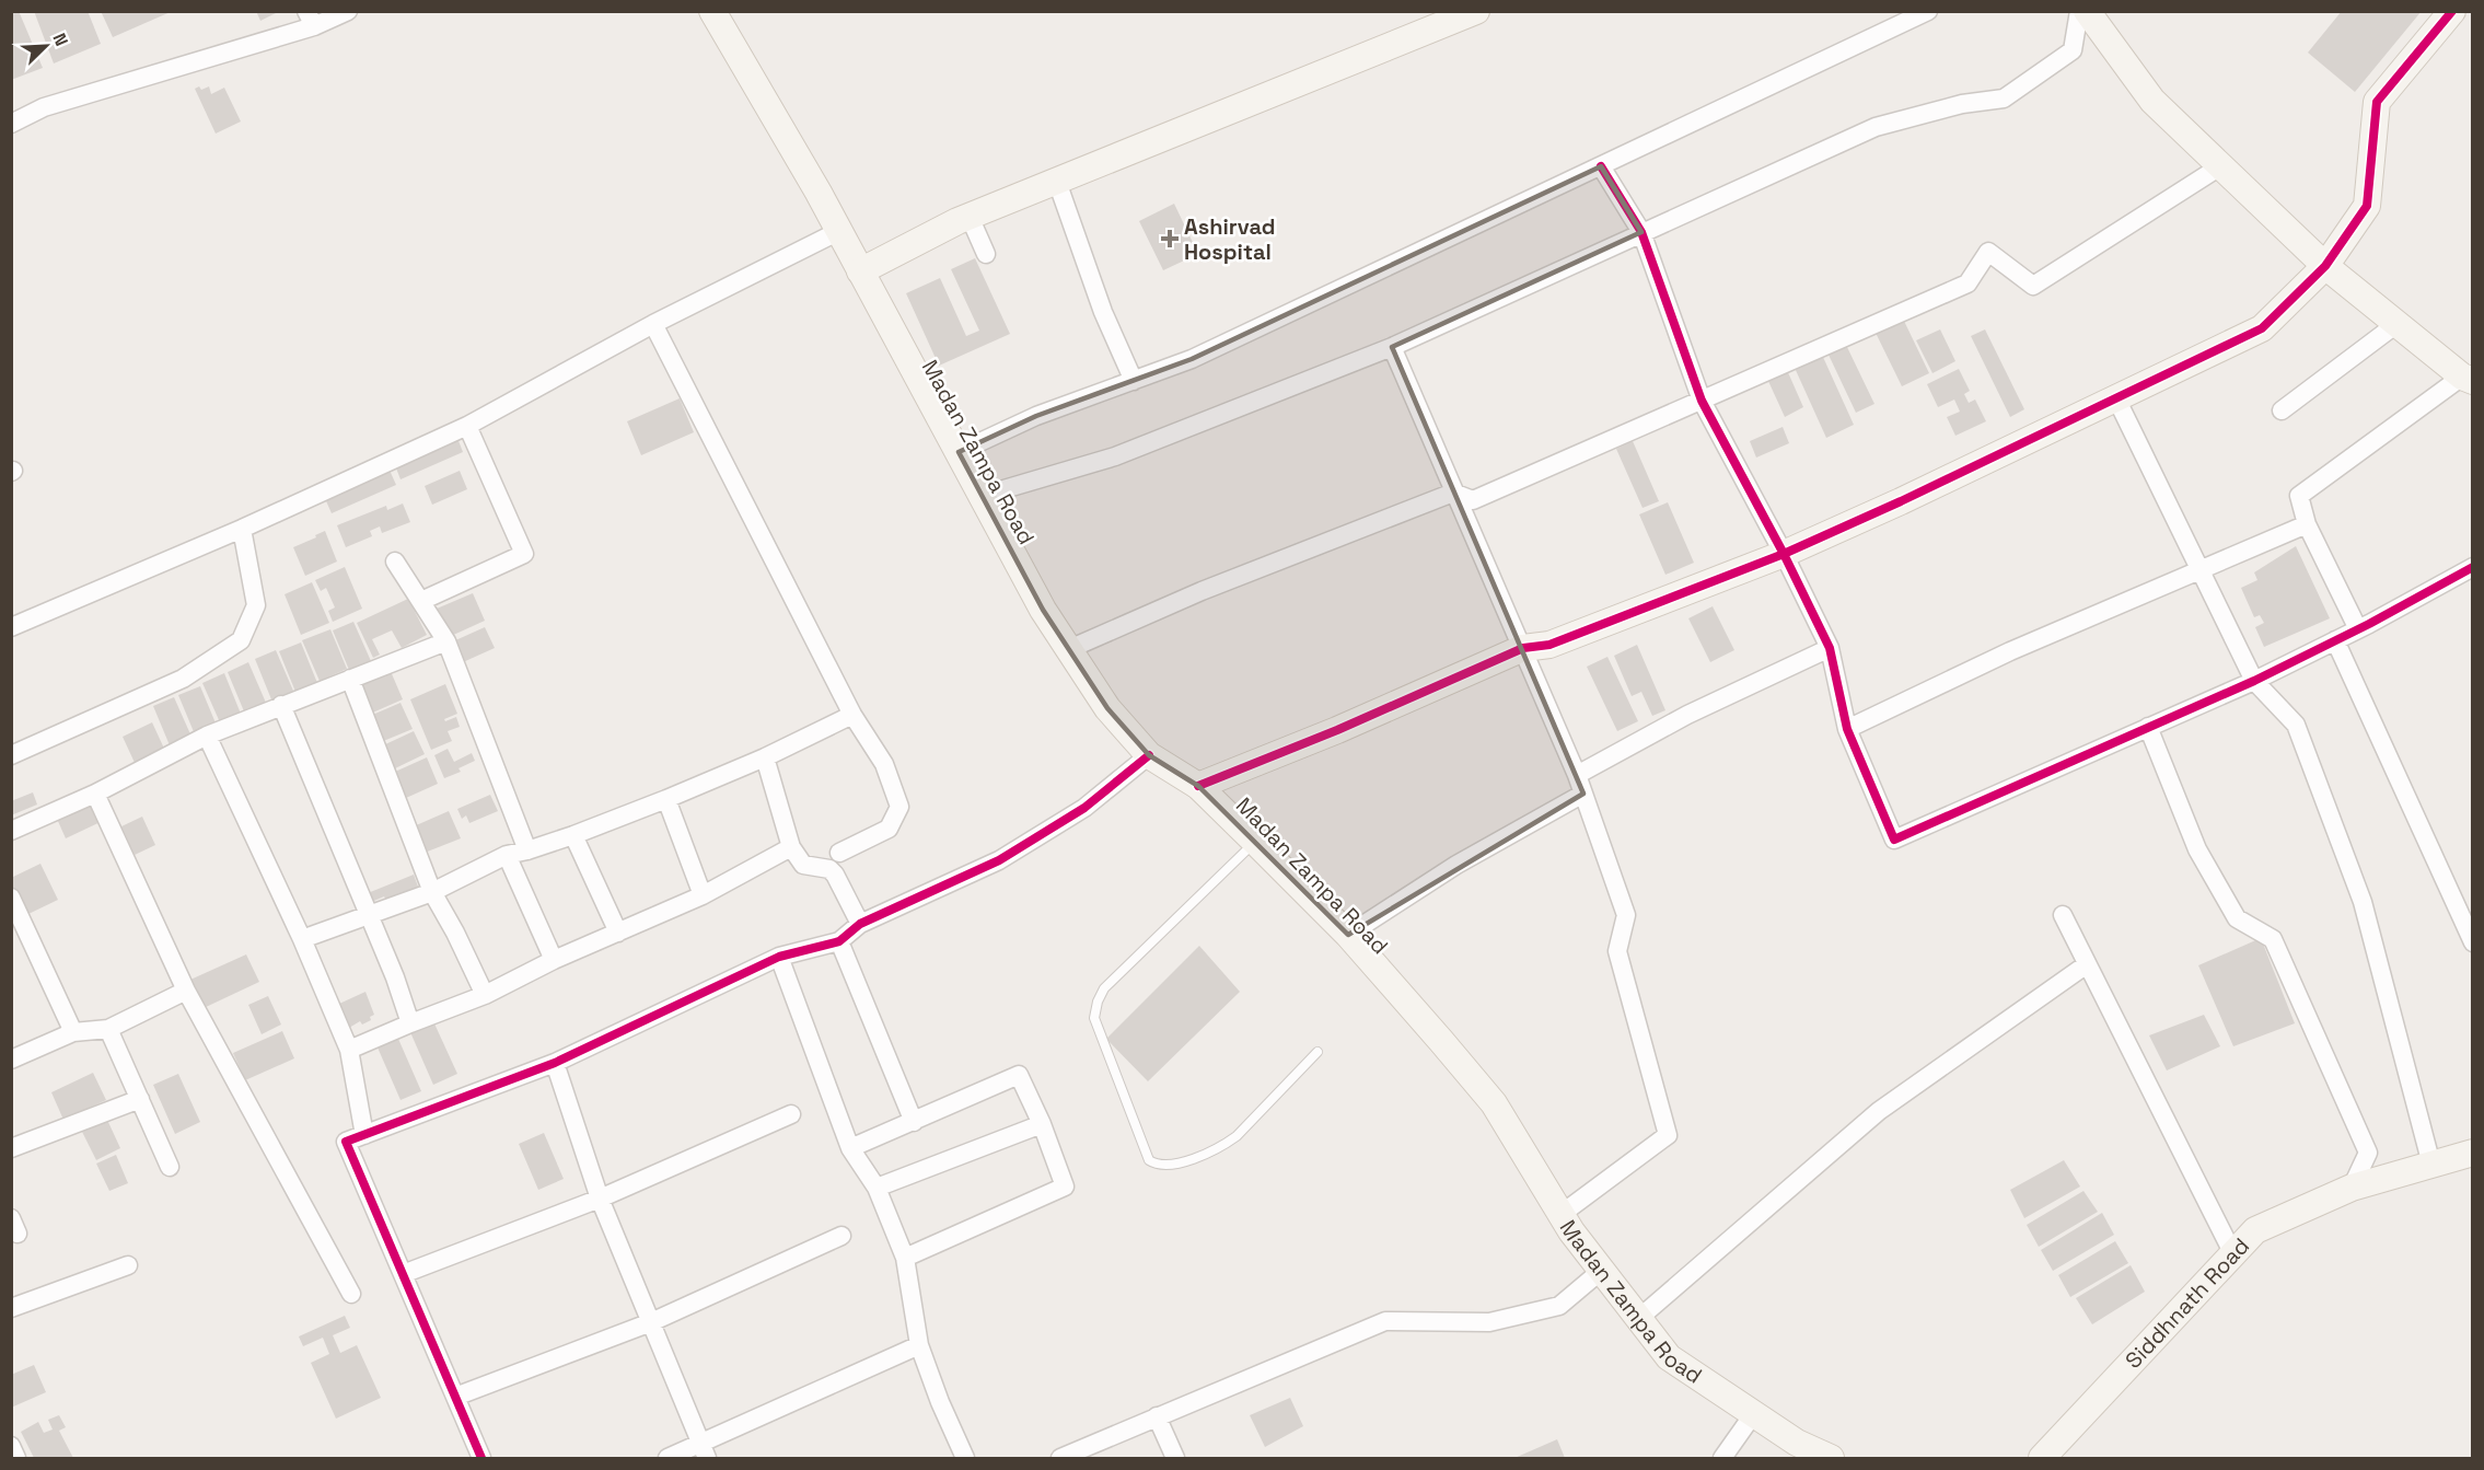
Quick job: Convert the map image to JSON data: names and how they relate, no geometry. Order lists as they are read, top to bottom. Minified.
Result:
{"streets":{"street":["Madan Zampa Road","Siddhnath Road"]},"places":{"health":["Ashirvad Hospital"]},"north":"top right"}
